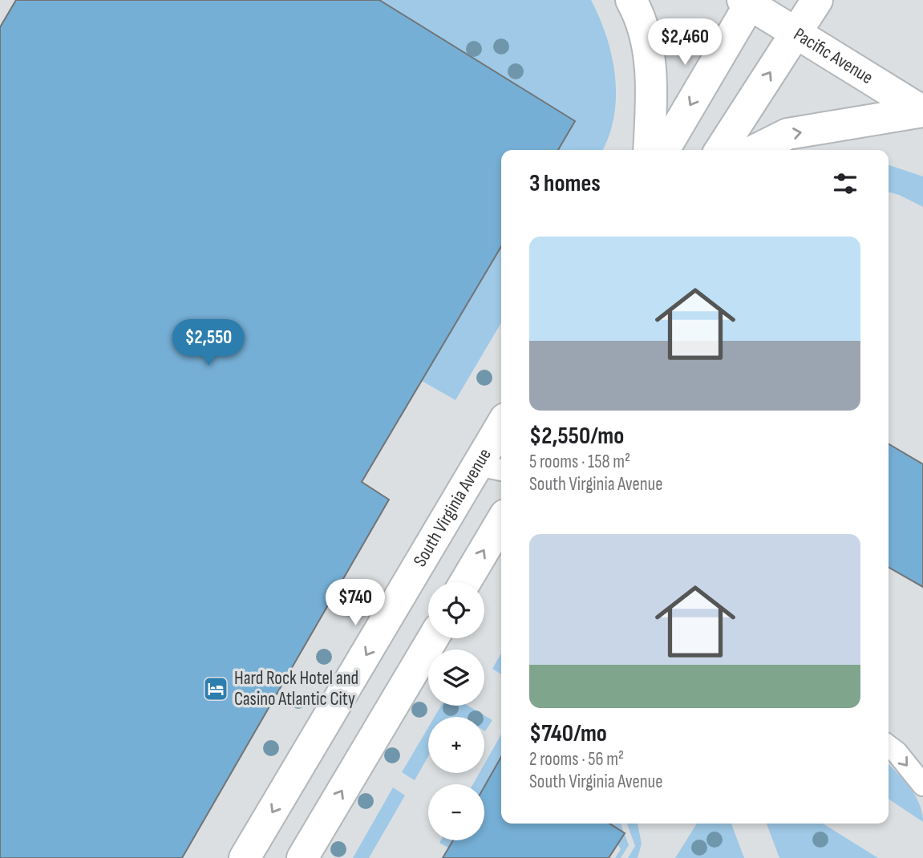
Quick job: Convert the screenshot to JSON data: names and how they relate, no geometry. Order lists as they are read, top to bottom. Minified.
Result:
{"streets":{"street":["Pacific Avenue","South Virginia Avenue"]},"places":{"hotel":["Hard Rock Hotel and Casino Atlantic City"]},"page":{"price":["$2,460","$2,550","$740"],"heading":"3 homes","list":[{"name":"$2,550/mo","note":"5 rooms · 158 m² · South Virginia Avenue"},{"name":"$740/mo","note":"2 rooms · 56 m² · South Virginia Avenue"}],"map_buttons":["+","−"]}}
